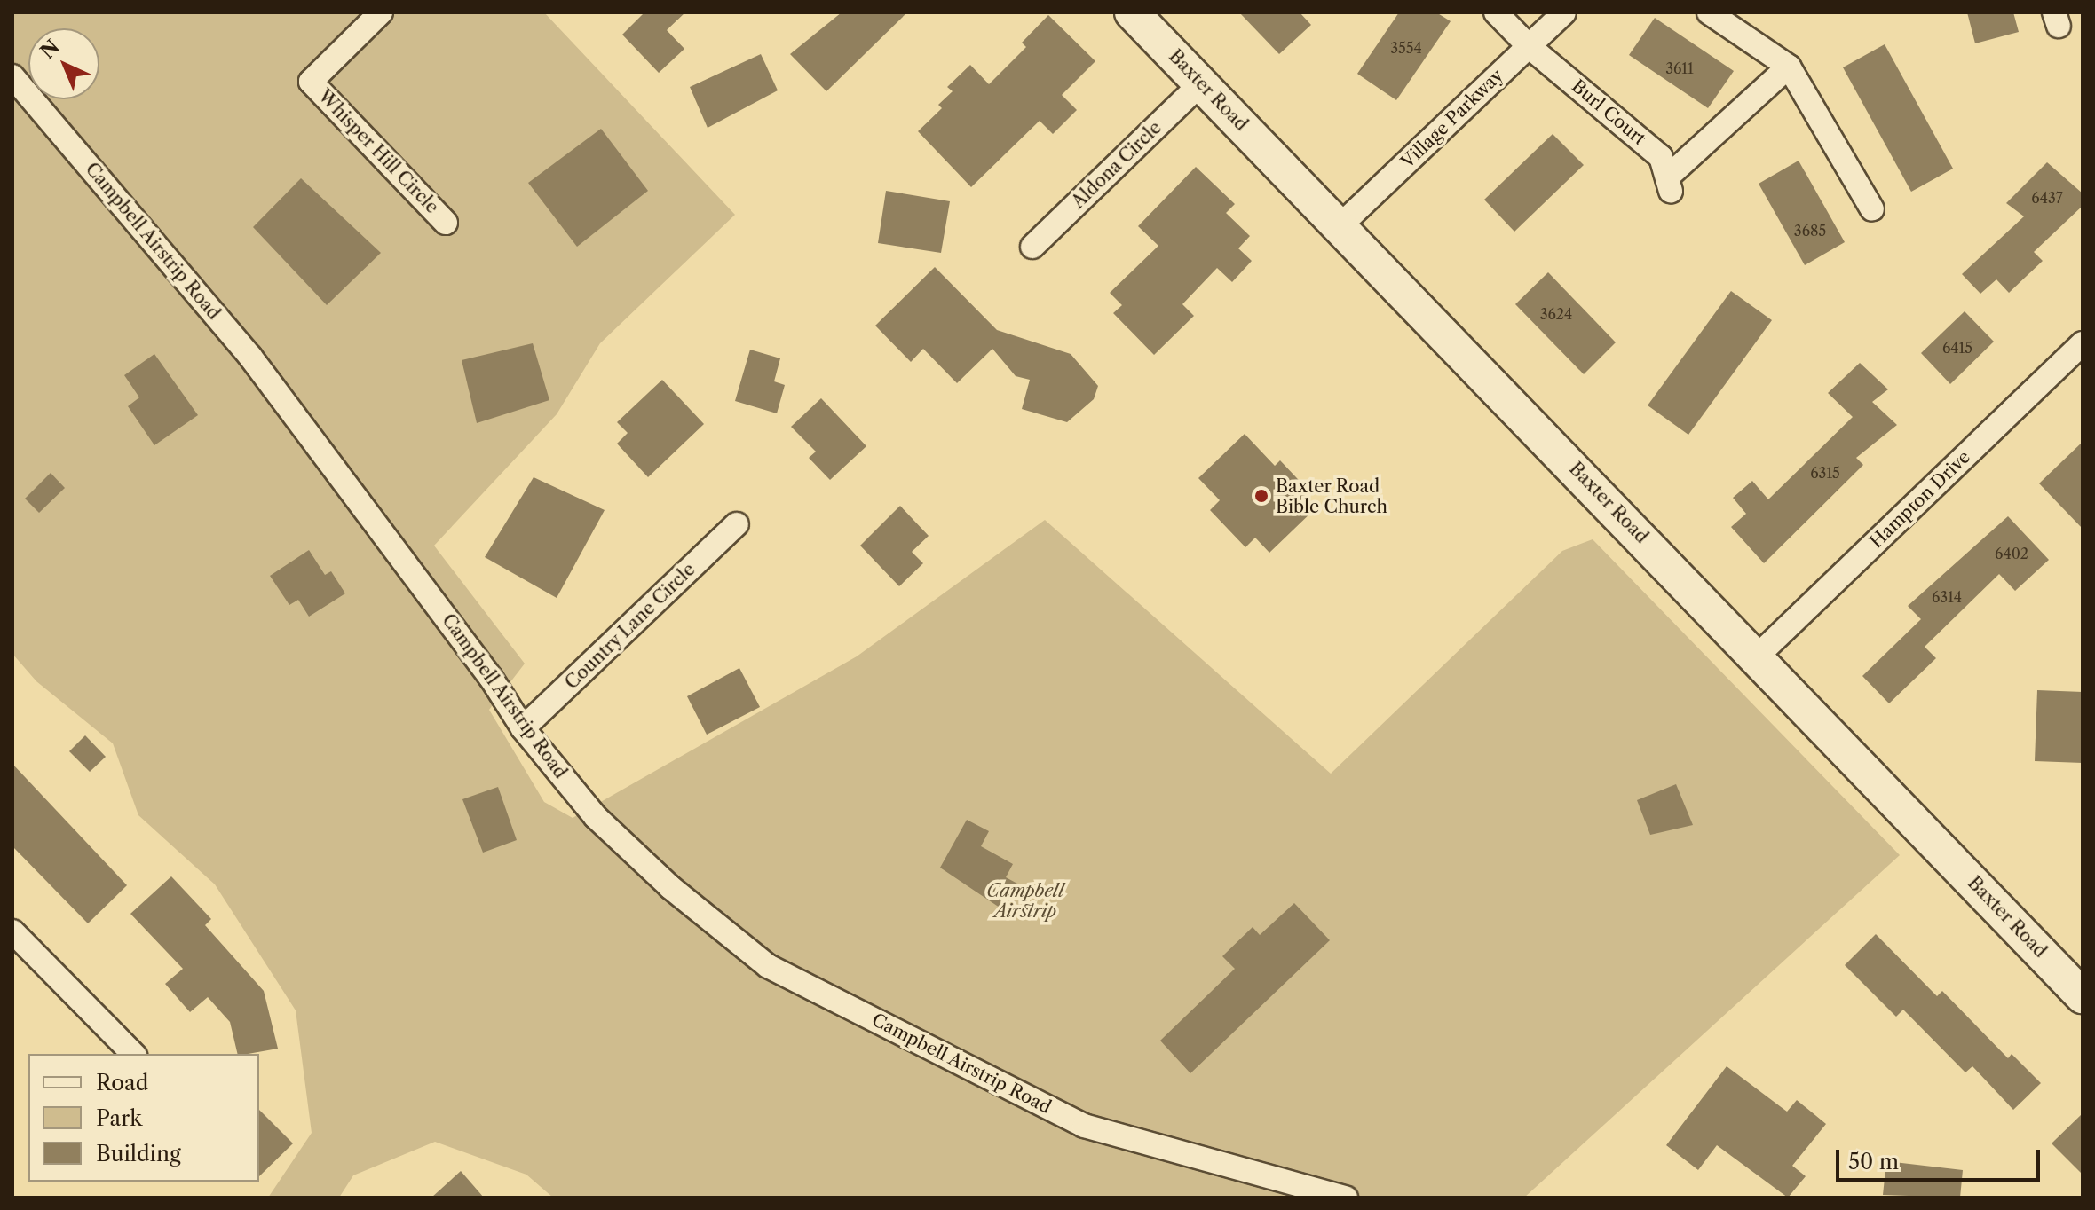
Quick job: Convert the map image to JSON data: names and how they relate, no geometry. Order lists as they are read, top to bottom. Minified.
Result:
{"streets":{"street":["Baxter Road","Burl Court","Village Parkway","Whisper Hill Circle","Aldona Circle","Campbell Airstrip Road","Hampton Drive","Country Lane Circle"]},"crossings":[["Baxter Road","Village Parkway"],["Baxter Road","Aldona Circle"],["Baxter Road","Hampton Drive"],["Burl Court","Village Parkway"],["Campbell Airstrip Road","Country Lane Circle"]],"parks":["Campbell Airstrip"],"places":["Baxter Road Bible Church"],"house_numbers":["3554","3611","6437","3685","3624","6415","6315","6402","6314"],"legend":["Road","Park","Building"],"scale_bar":"50 m","north":"top left"}
